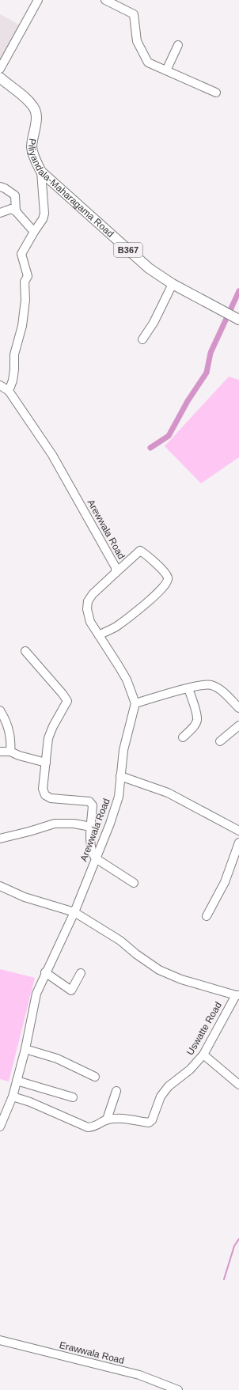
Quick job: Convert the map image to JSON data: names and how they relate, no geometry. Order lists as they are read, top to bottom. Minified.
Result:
{"streets":{"main road":["Piliyandala-Maharagama Road","B367"],"street":["Arewwala Road","Uswatte Road","Erawwala Road"]}}
